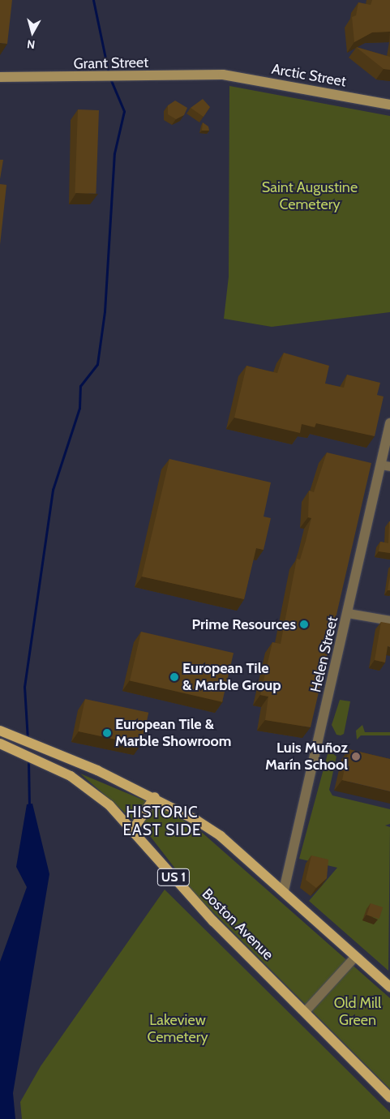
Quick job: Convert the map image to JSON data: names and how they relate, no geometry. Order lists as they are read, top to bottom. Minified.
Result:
{"streets":{"main road":["Grant Street","Arctic Street","US 1","Boston Avenue"],"street":["Helen Street"]},"crossings":[["Grant Street","Arctic Street"]],"districts":["HISTORIC EAST SIDE"],"parks":["Saint Augustine Cemetery","Old Mill Green","Lakeview Cemetery"],"places":["Prime Resources","European Tile & Marble Group","European Tile & Marble Showroom","Luis Muñoz Marín School"],"north":"bottom"}
